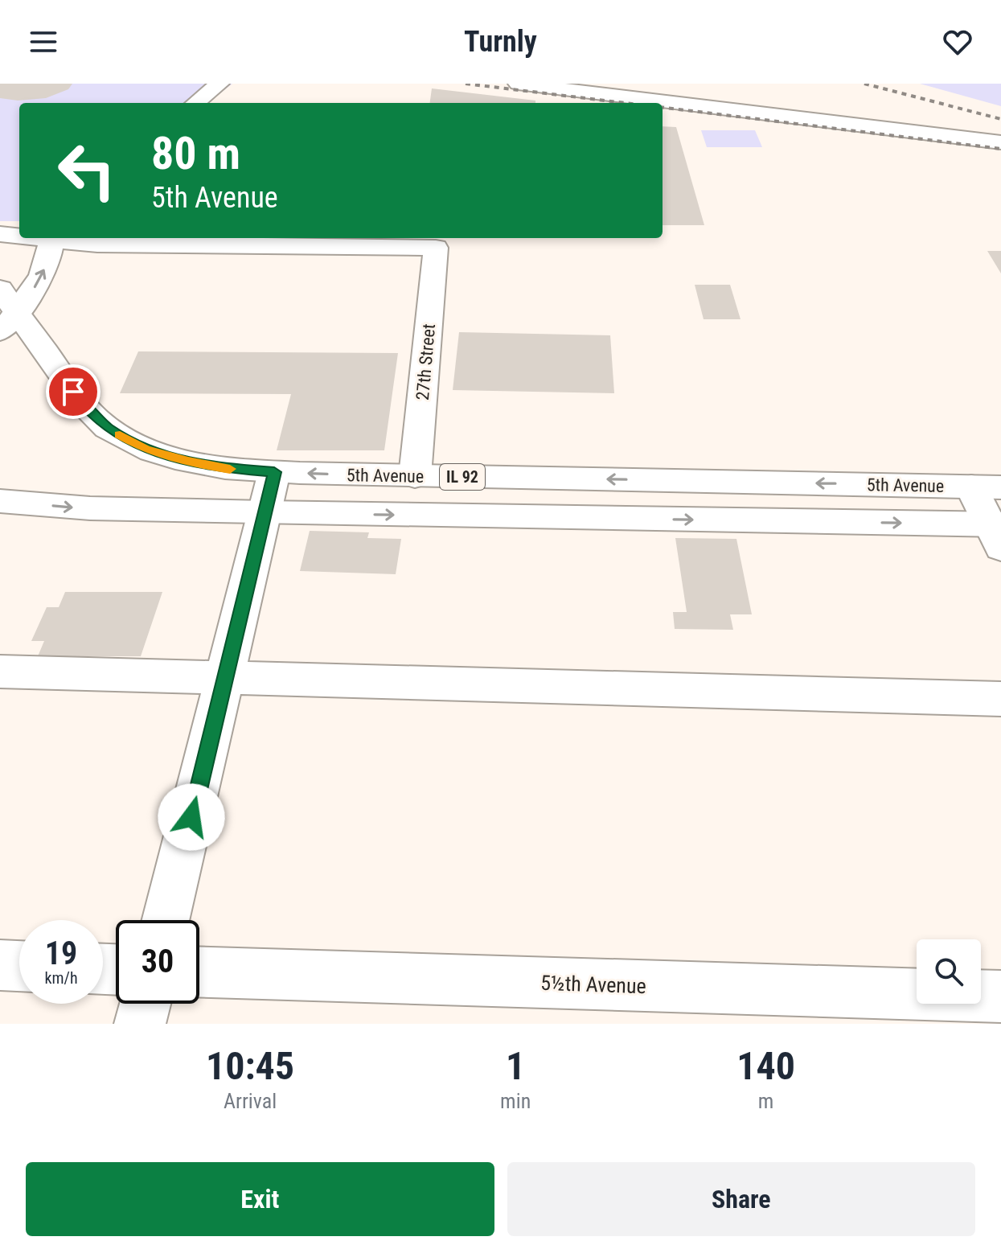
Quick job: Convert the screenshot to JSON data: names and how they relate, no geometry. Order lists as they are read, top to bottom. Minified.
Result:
{"streets":{"street":["27th Street","5th Avenue","IL 92","5½th Avenue"]},"crossings":[["27th Street","5th Avenue"]],"page":{"header":"Turnly","turn":["80 m","5th Avenue"],"speed":"19 km/h","limit":"30","eta":["10:45","Arrival","1","min","140","m"],"buttons":["Exit","Share"]}}
